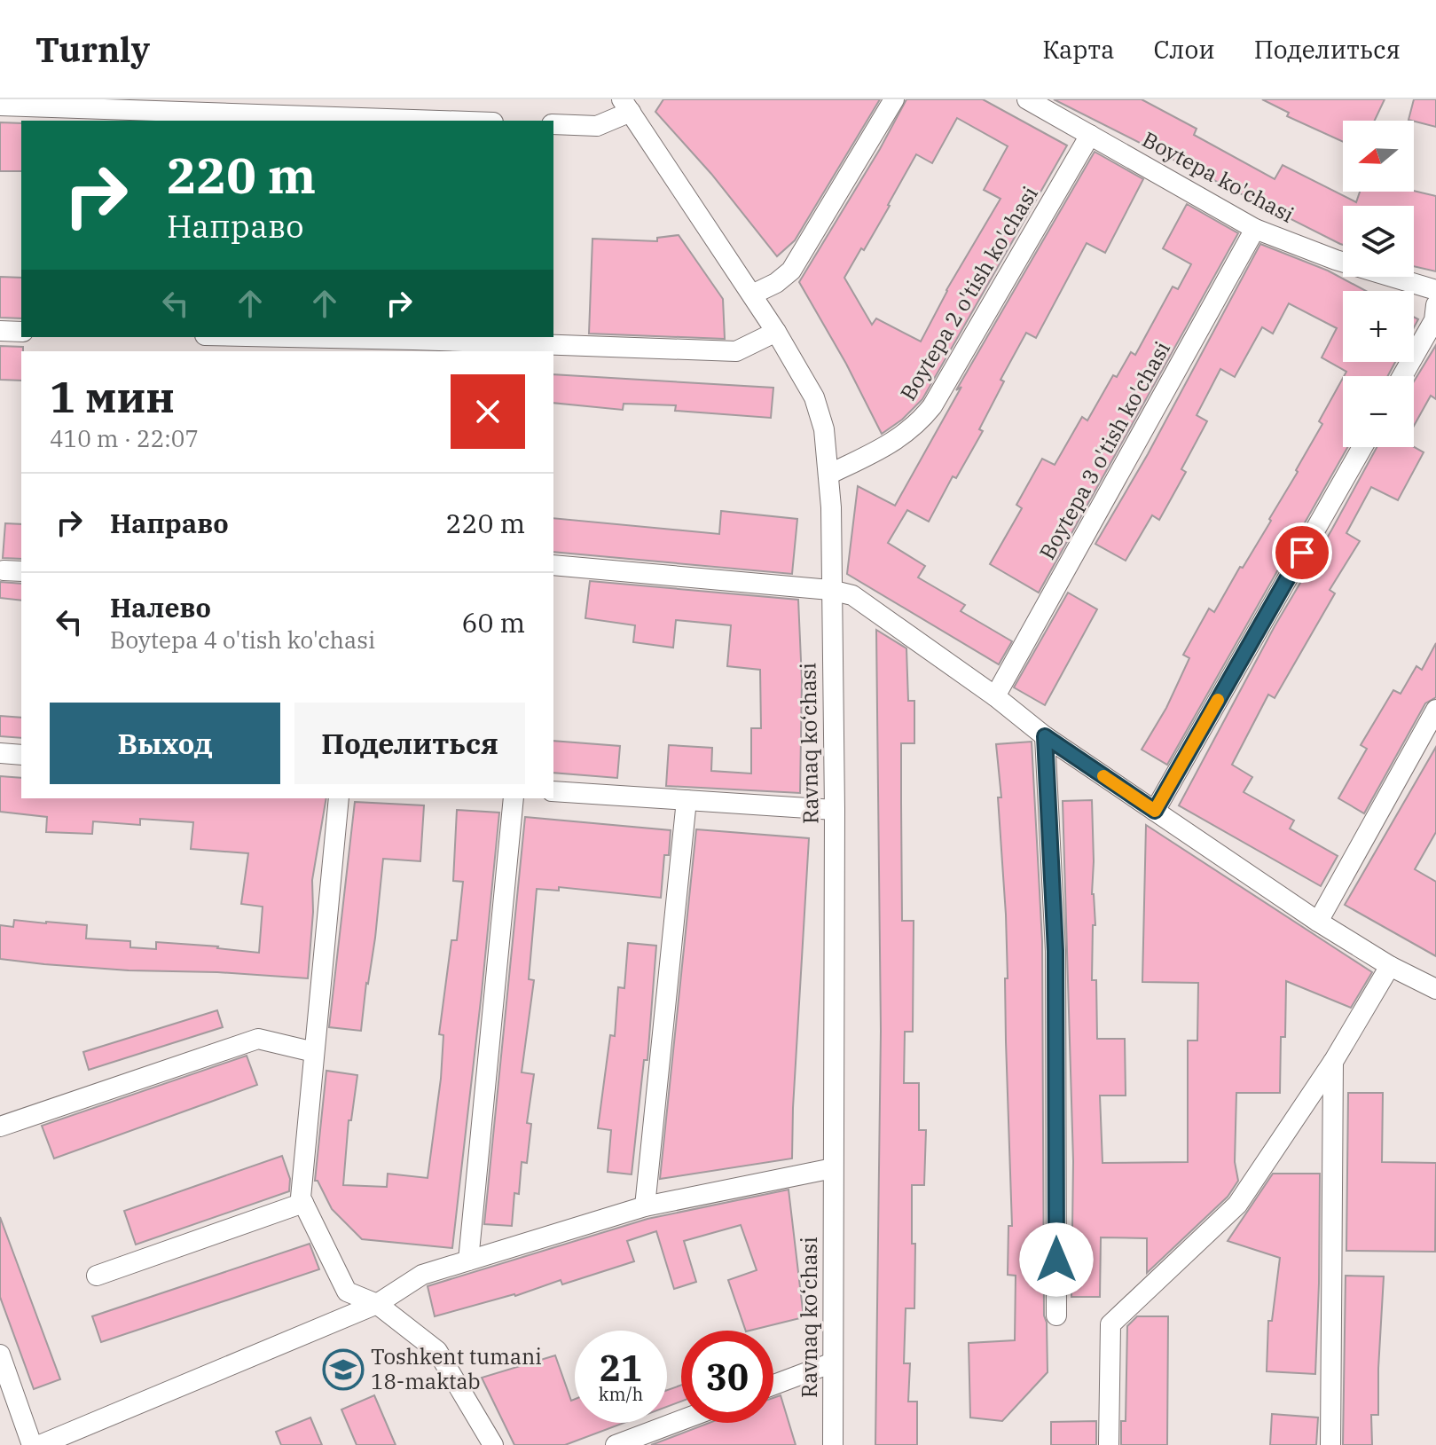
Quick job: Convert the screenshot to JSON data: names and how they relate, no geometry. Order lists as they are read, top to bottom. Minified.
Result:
{"streets":{"street":["Boytepa ko'chasi","Boytepa 2 o'tish ko'chasi","Boytepa 3 o'tish ko'chasi","Ravnaq ko‘chasi"]},"crossings":[["Boytepa ko'chasi","Boytepa 2 o'tish ko'chasi"],["Boytepa ko'chasi","Boytepa 3 o'tish ko'chasi"],["Boytepa 2 o'tish ko'chasi","Ravnaq ko‘chasi"]],"places":{"school or university":["Toshkent tumani 18-maktab"]},"north":"left","page":{"header":"Turnly","nav":["Карта","Слои","Поделиться"],"map_buttons":["+","−"],"turn":["220 m","Направо"],"heading":["1 мин","410 m · 22:07"],"list":[{"name":"Направо","value":"220 m"},{"name":"Налево","note":"Boytepa 4 o'tish ko'chasi","value":"60 m"}],"buttons":["Выход","Поделиться"],"speed":"21 km/h","limit":"30"}}
